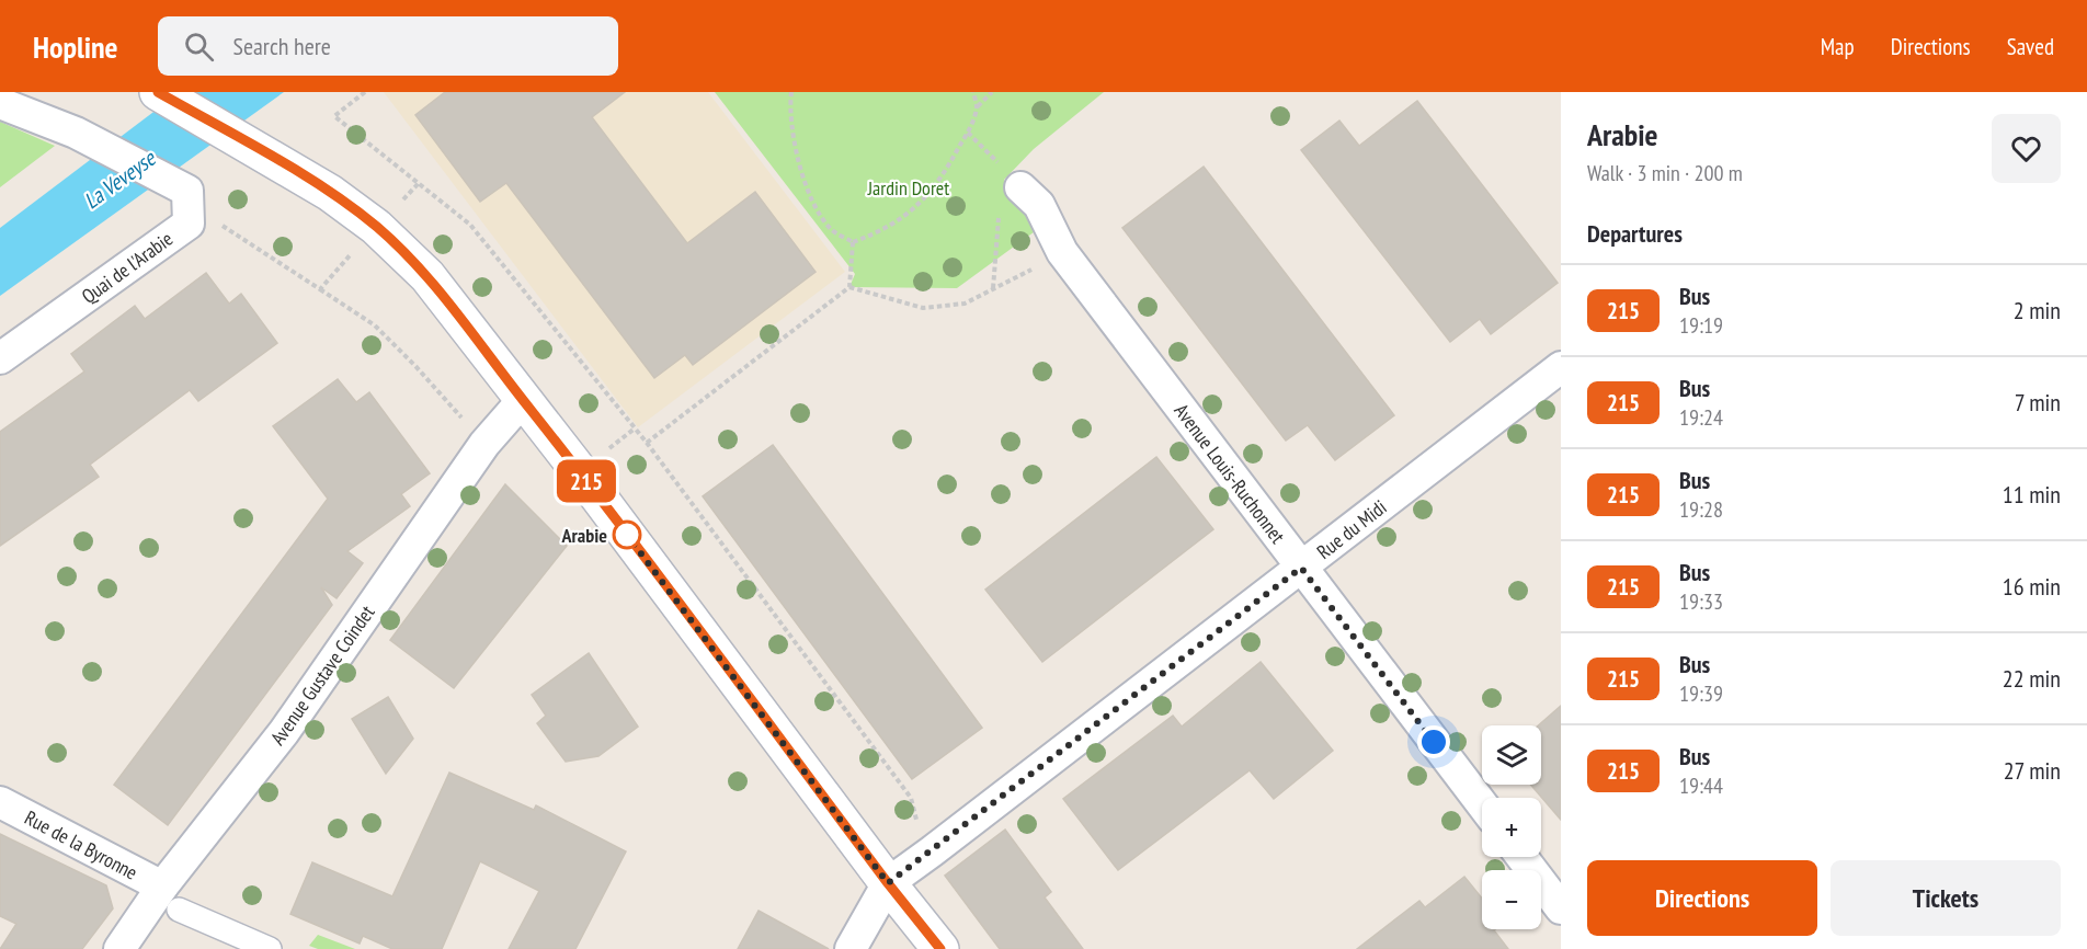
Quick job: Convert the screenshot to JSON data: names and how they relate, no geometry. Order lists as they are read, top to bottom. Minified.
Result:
{"streets":{"street":["Quai de l'Arabie","Avenue Louis-Ruchonnet","Rue du Midi","Avenue Gustave Coindet","Rue de la Byronne"]},"crossings":[["Avenue Louis-Ruchonnet","Rue du Midi"],["Avenue Gustave Coindet","Rue de la Byronne"]],"water":["La Veveyse"],"parks":["Jardin Doret"],"places":["Arabie"],"lines":["bus line 215"],"page":{"header":"Hopline","search":"Search here","nav":["Map","Directions","Saved"],"on_map":"215","heading":[["Arabie","Walk · 3 min · 200 m"],"Departures"],"list":[{"mark":"215","name":"Bus","note":"19:19","value":"2 min"},{"mark":"215","name":"Bus","note":"19:24","value":"7 min"},{"mark":"215","name":"Bus","note":"19:28","value":"11 min"},{"mark":"215","name":"Bus","note":"19:33","value":"16 min"},{"mark":"215","name":"Bus","note":"19:39","value":"22 min"},{"mark":"215","name":"Bus","note":"19:44","value":"27 min"}],"map_buttons":["+","−"],"buttons":["Directions","Tickets"]}}
